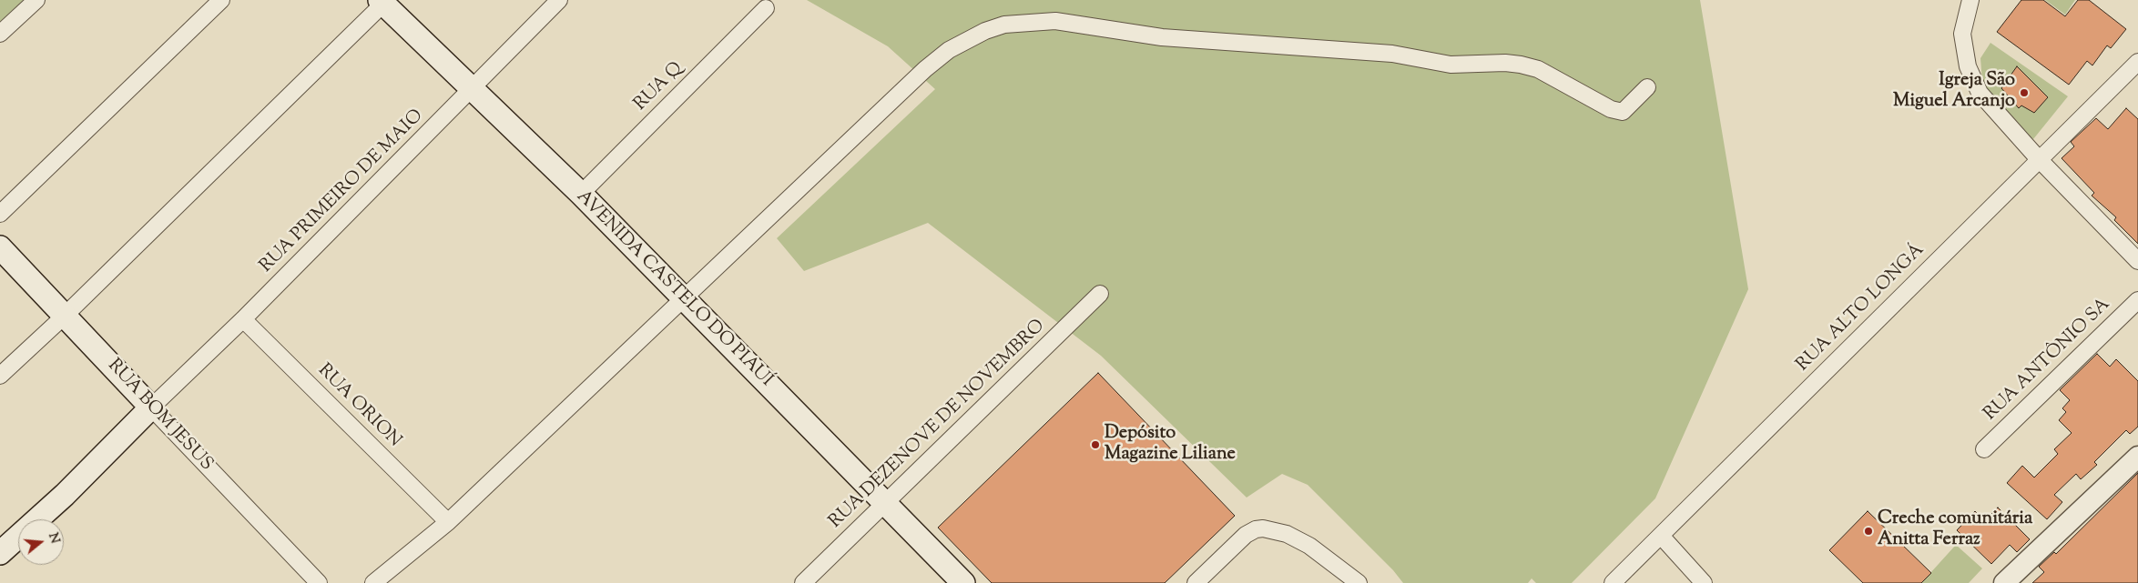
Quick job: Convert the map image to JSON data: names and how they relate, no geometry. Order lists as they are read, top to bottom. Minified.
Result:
{"streets":{"main road":["AVENIDA CASTELO DO PIAUÍ","RUA BOM JESUS"],"street":["RUA Q","RUA PRIMEIRO DE MAIO","RUA ALTO LONGÁ","RUA ANTÔNIO SA","RUA ORION","RUA DEZENOVE DE NOVEMBRO"]},"crossings":[["RUA Q","AVENIDA CASTELO DO PIAUÍ"],["RUA PRIMEIRO DE MAIO","AVENIDA CASTELO DO PIAUÍ"],["RUA PRIMEIRO DE MAIO","RUA ORION"],["RUA PRIMEIRO DE MAIO","RUA BOM JESUS"],["AVENIDA CASTELO DO PIAUÍ","RUA DEZENOVE DE NOVEMBRO"]],"places":["Igreja São Miguel Arcanjo","Depósito Magazine Liliane","Creche comunitária Anitta Ferraz"],"north":"right"}
